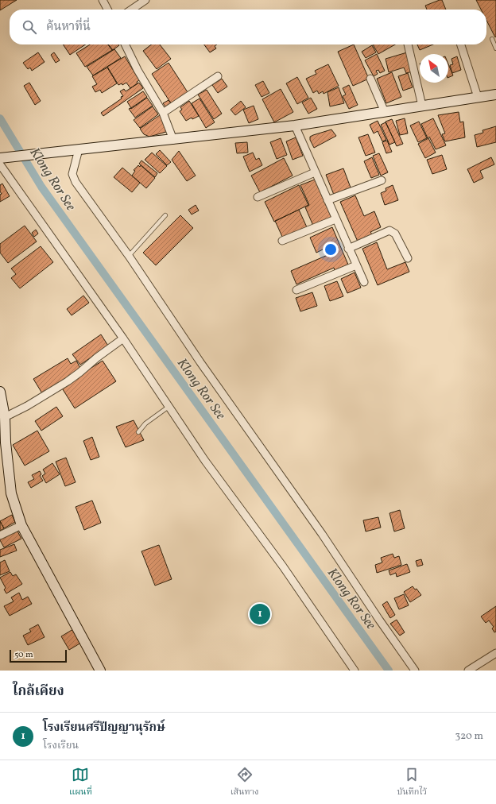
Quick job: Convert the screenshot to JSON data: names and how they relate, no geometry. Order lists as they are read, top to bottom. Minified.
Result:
{"water":["Klong Ror See"],"scale_bar":"50 m","north":"top left","page":{"search":"ค้นหาที่นี่","pins":"1","scale":"50 m","heading":"ใกล้เคียง","list":[{"mark":"1","name":"โรงเรียนศรีปัญญานุรักษ์","note":"โรงเรียน","value":"320 m"}],"nav":["แผนที่","เส้นทาง","บันทึกไว้"]}}
